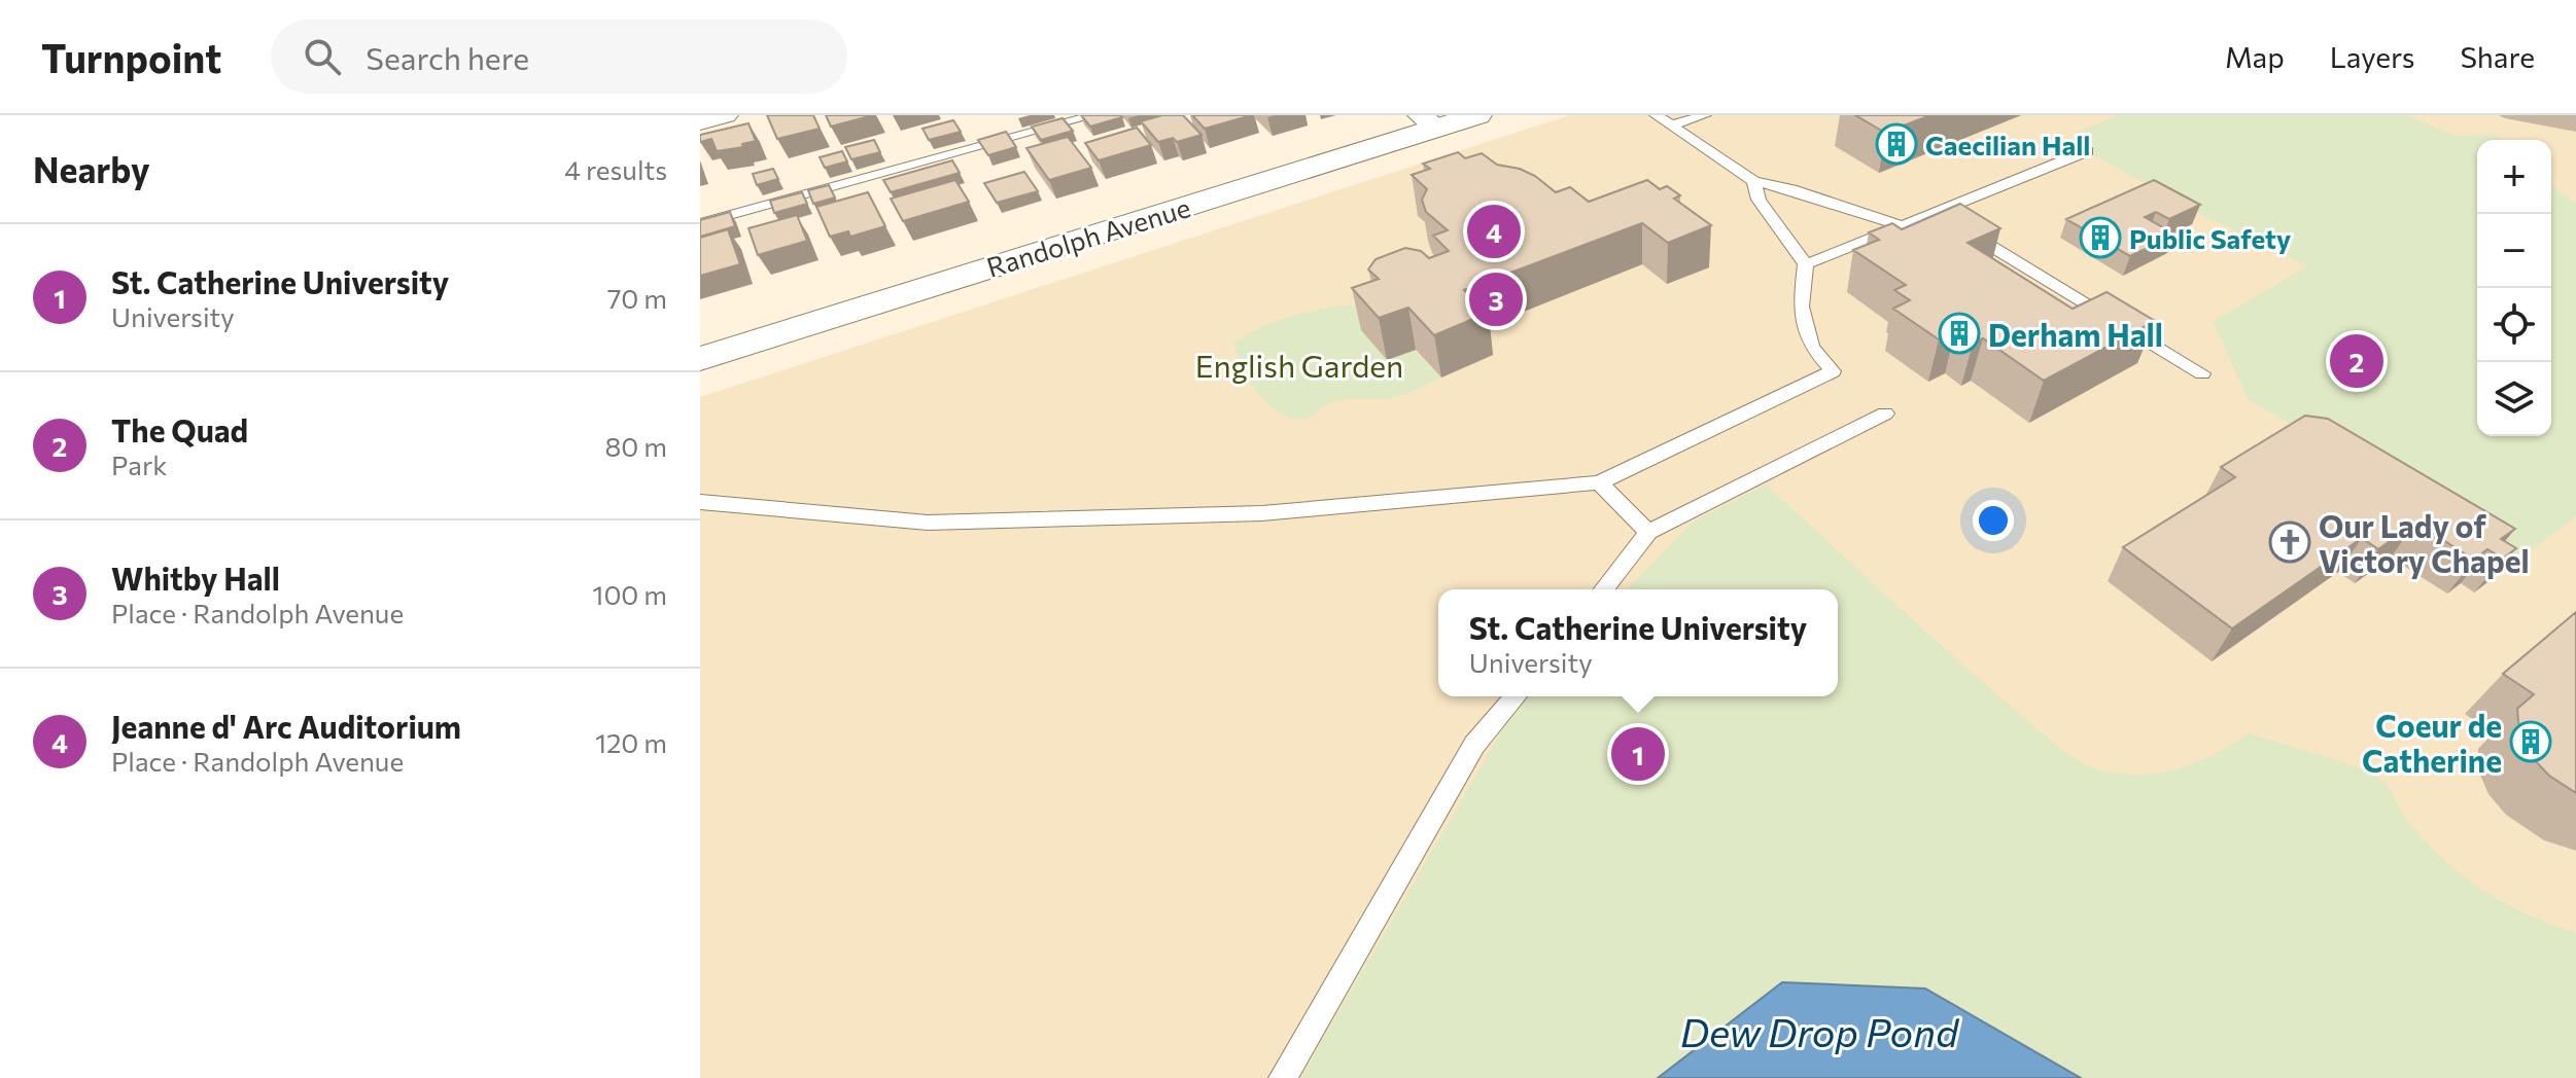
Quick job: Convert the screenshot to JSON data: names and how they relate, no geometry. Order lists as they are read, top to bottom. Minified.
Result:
{"streets":{"main road":["Randolph Avenue"]},"water":["Dew Drop Pond"],"parks":["English Garden"],"places":{"building":["Caecilian Hall","Public Safety","Derham Hall","Coeur de Catherine"],"church":["Our Lady of Victory Chapel"]},"page":{"header":"Turnpoint","search":"Search here","nav":["Map","Layers","Share"],"heading":["Nearby","4 results"],"map_buttons":["+","−"],"pins":["4","3","2","1"],"list":[{"mark":"1","name":"St. Catherine University","note":"University","value":"70 m"},{"mark":"2","name":"The Quad","note":"Park","value":"80 m"},{"mark":"3","name":"Whitby Hall","note":"Place · Randolph Avenue","value":"100 m"},{"mark":"4","name":"Jeanne d' Arc Auditorium","note":"Place · Randolph Avenue","value":"120 m"}],"popup":["St. Catherine University","University"]}}
